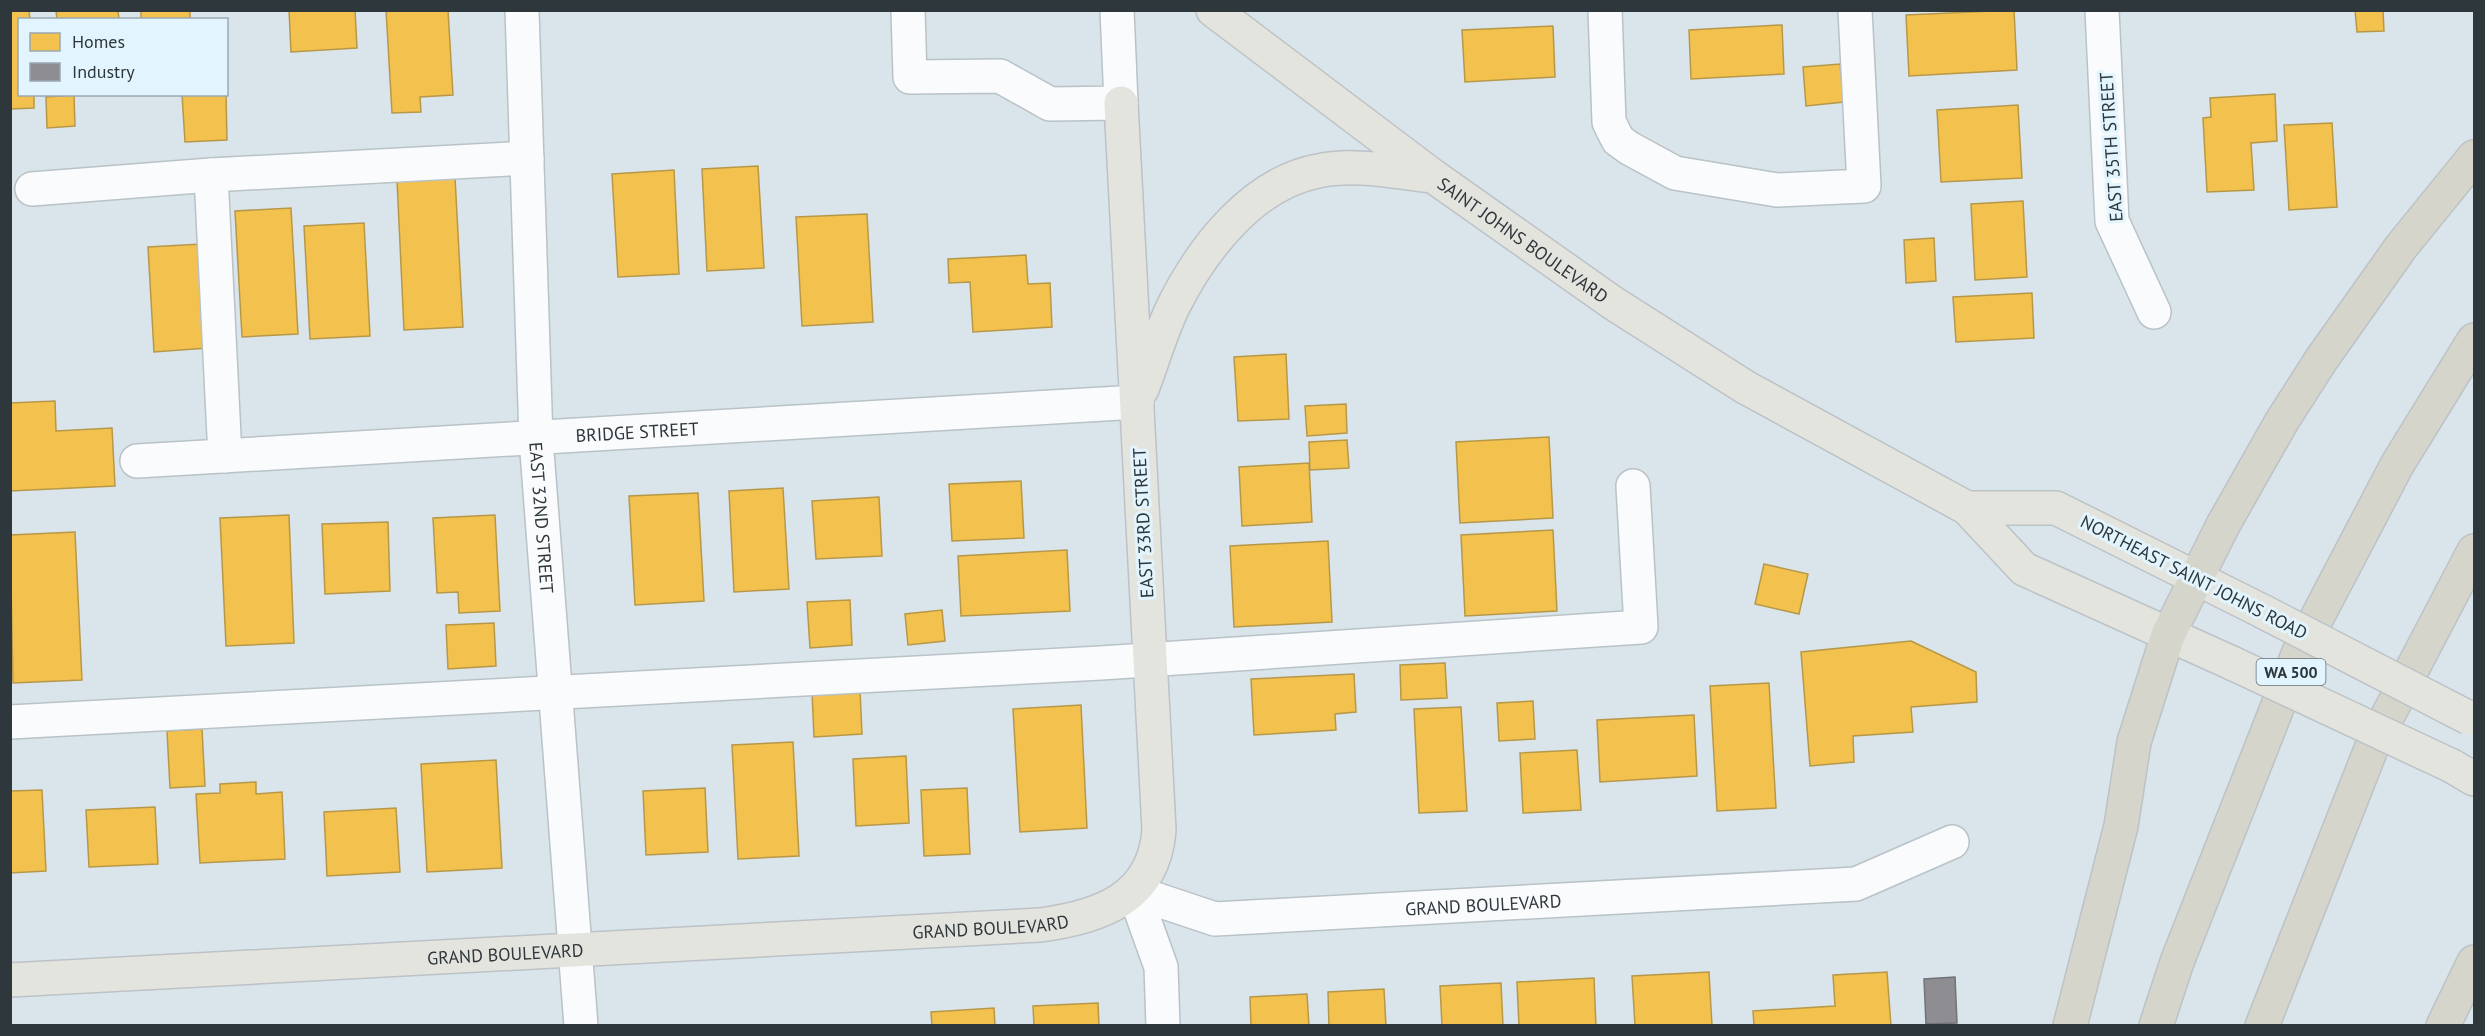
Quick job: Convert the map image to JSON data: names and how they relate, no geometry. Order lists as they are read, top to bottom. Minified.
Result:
{"streets":{"highway":["WA 500"],"main road":["SAINT JOHNS BOULEVARD","EAST 33RD STREET","NORTHEAST SAINT JOHNS ROAD","GRAND BOULEVARD"],"street":["EAST 35TH STREET","BRIDGE STREET","EAST 32ND STREET"]},"crossings":[["SAINT JOHNS BOULEVARD","NORTHEAST SAINT JOHNS ROAD"],["BRIDGE STREET","EAST 32ND STREET"],["BRIDGE STREET","EAST 33RD STREET"],["EAST 32ND STREET","GRAND BOULEVARD"],["EAST 33RD STREET","GRAND BOULEVARD"]],"legend":["Homes","Industry"]}
